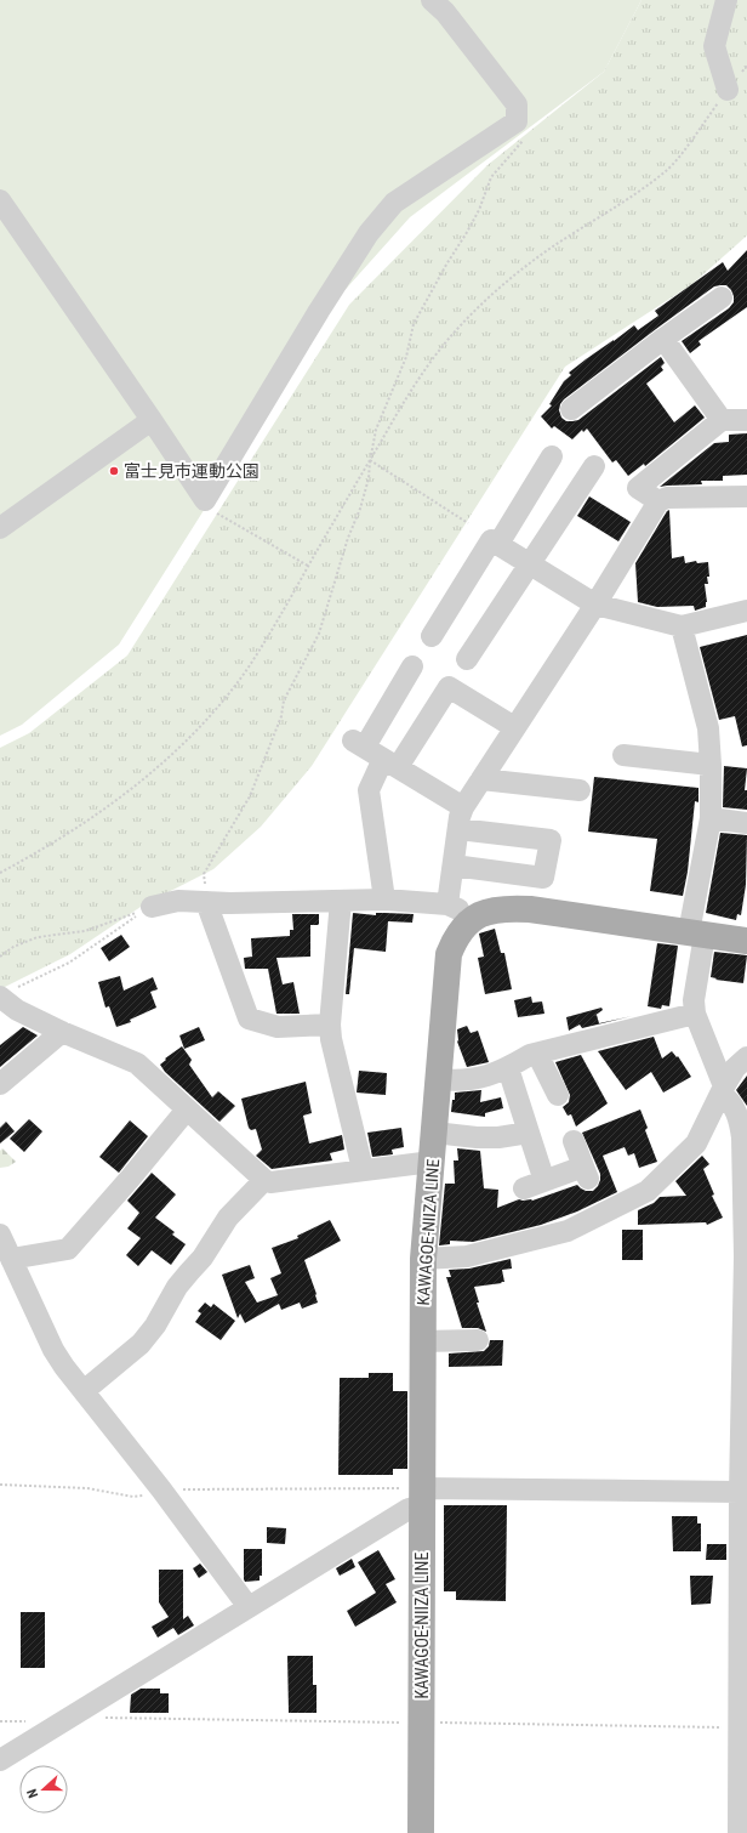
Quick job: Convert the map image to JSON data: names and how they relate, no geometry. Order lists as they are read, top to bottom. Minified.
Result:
{"streets":{"main road":["KAWAGOE-NIIZA LINE"]},"places":["富士見市運動公園"],"north":"left"}
